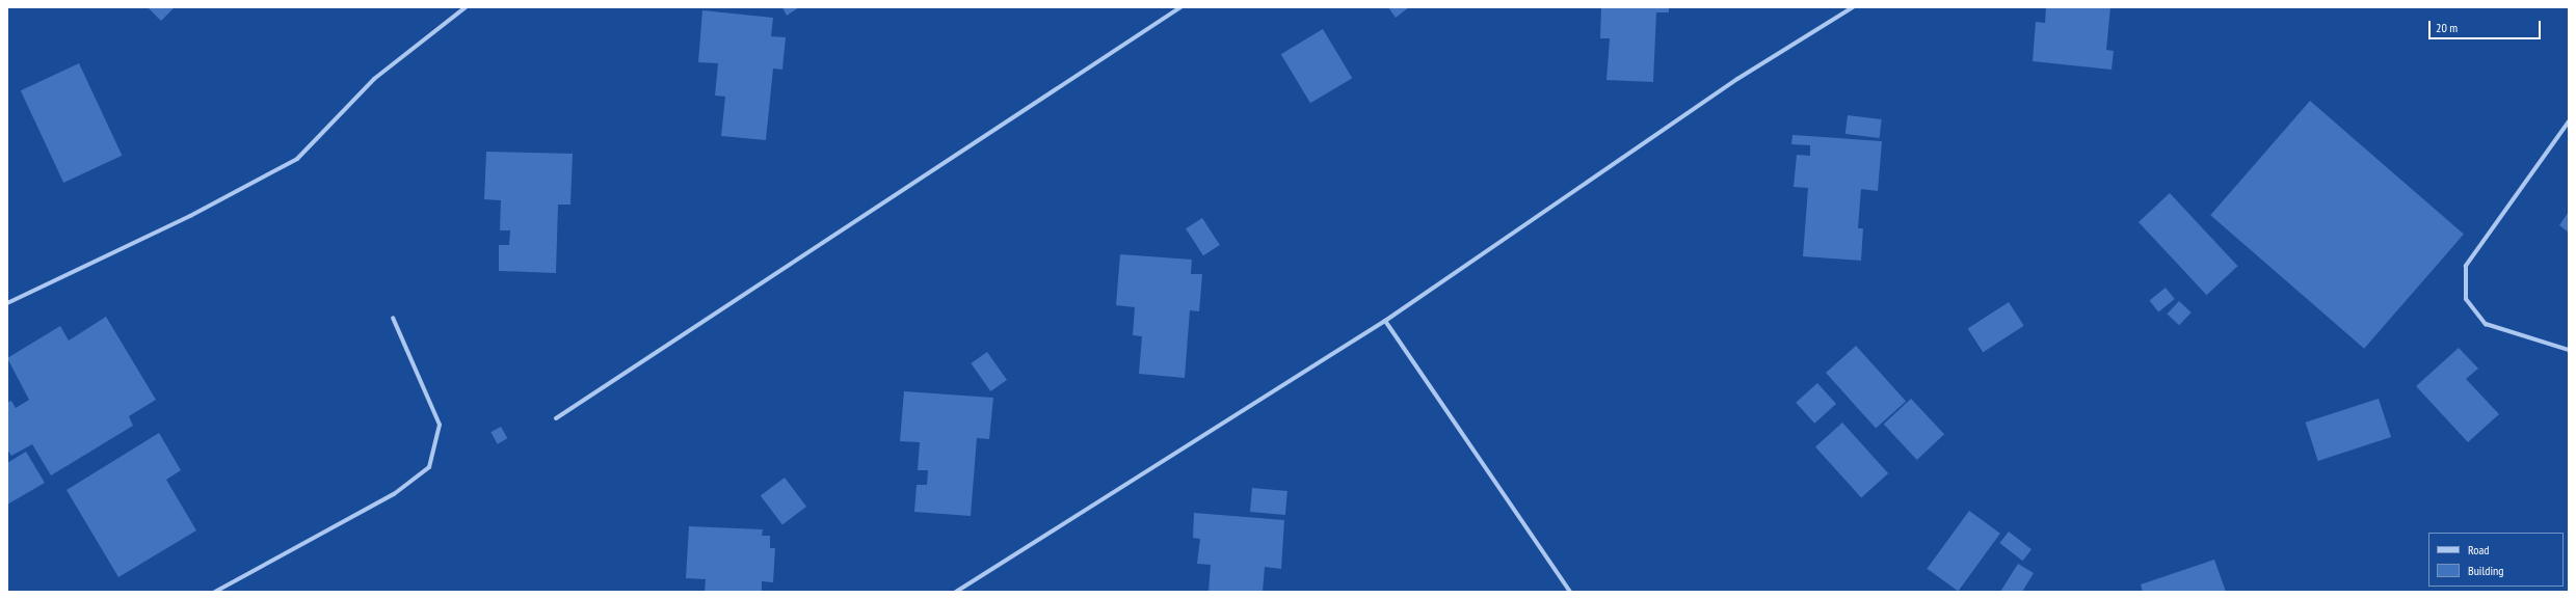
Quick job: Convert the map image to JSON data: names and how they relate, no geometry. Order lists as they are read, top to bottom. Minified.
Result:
{"legend":["Road","Building"],"scale_bar":"20 m"}
